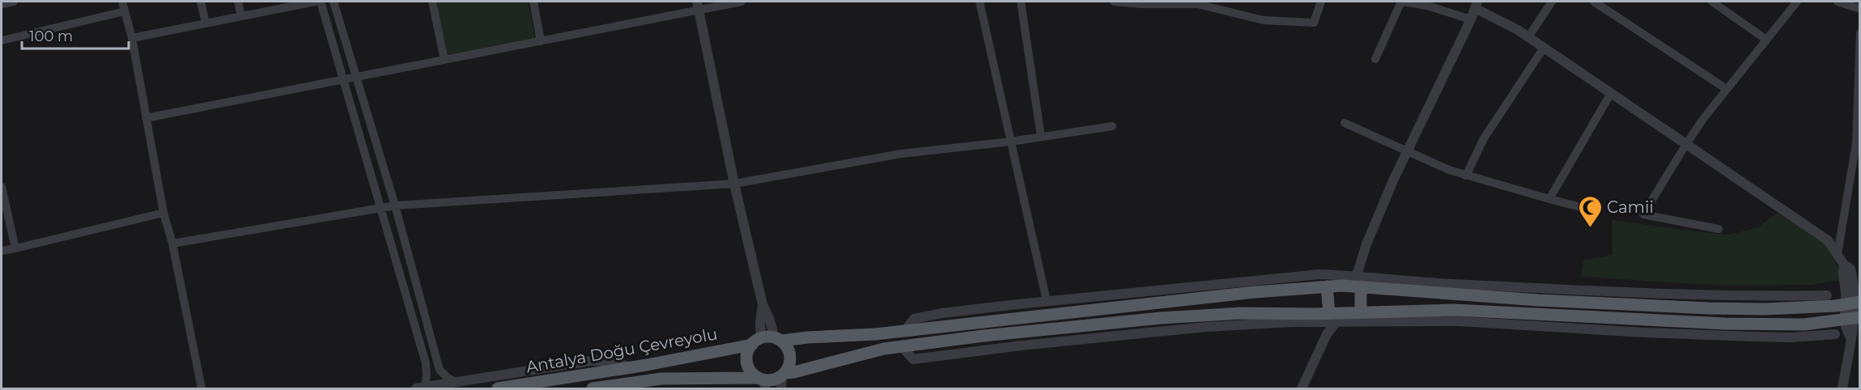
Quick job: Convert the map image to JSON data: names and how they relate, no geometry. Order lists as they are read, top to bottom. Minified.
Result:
{"streets":{"main road":["Antalya Doğu Çevreyolu"]},"places":{"mosque":["Camii"]},"scale_bar":"100 m"}
